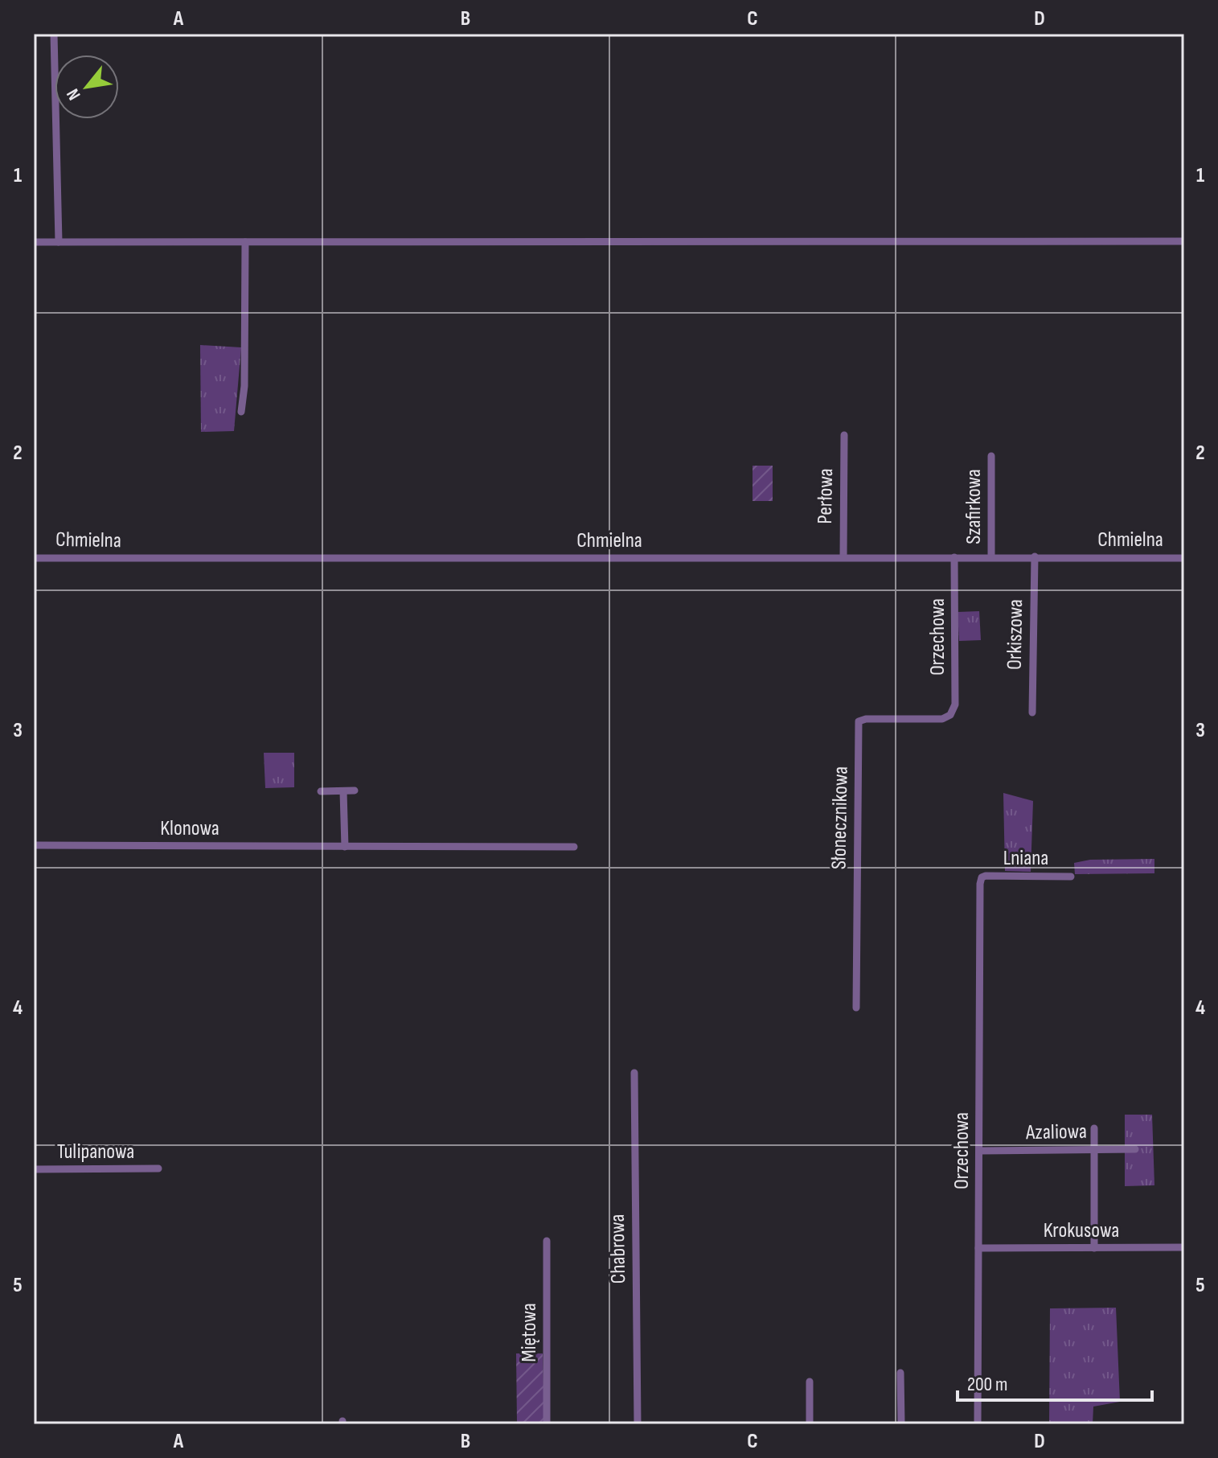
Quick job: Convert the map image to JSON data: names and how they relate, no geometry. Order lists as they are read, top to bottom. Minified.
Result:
{"streets":{"street":["Perłowa","Szafirkowa","Chmielna","Orkiszowa","Orzechowa","Słonecznikowa","Klonowa","Lniana","Azaliowa","Tulipanowa","Krokusowa","Chabrowa","Miętowa"]},"crossings":[["Perłowa","Chmielna"],["Szafirkowa","Chmielna"],["Chmielna","Orkiszowa"],["Chmielna","Orzechowa"],["Orzechowa","Słonecznikowa"],["Orzechowa","Lniana"],["Orzechowa","Azaliowa"],["Orzechowa","Krokusowa"]],"scale_bar":"200 m","north":"bottom left","grid":{"columns":["A","B","C","D"],"rows":["1","2","3","4","5"]}}
